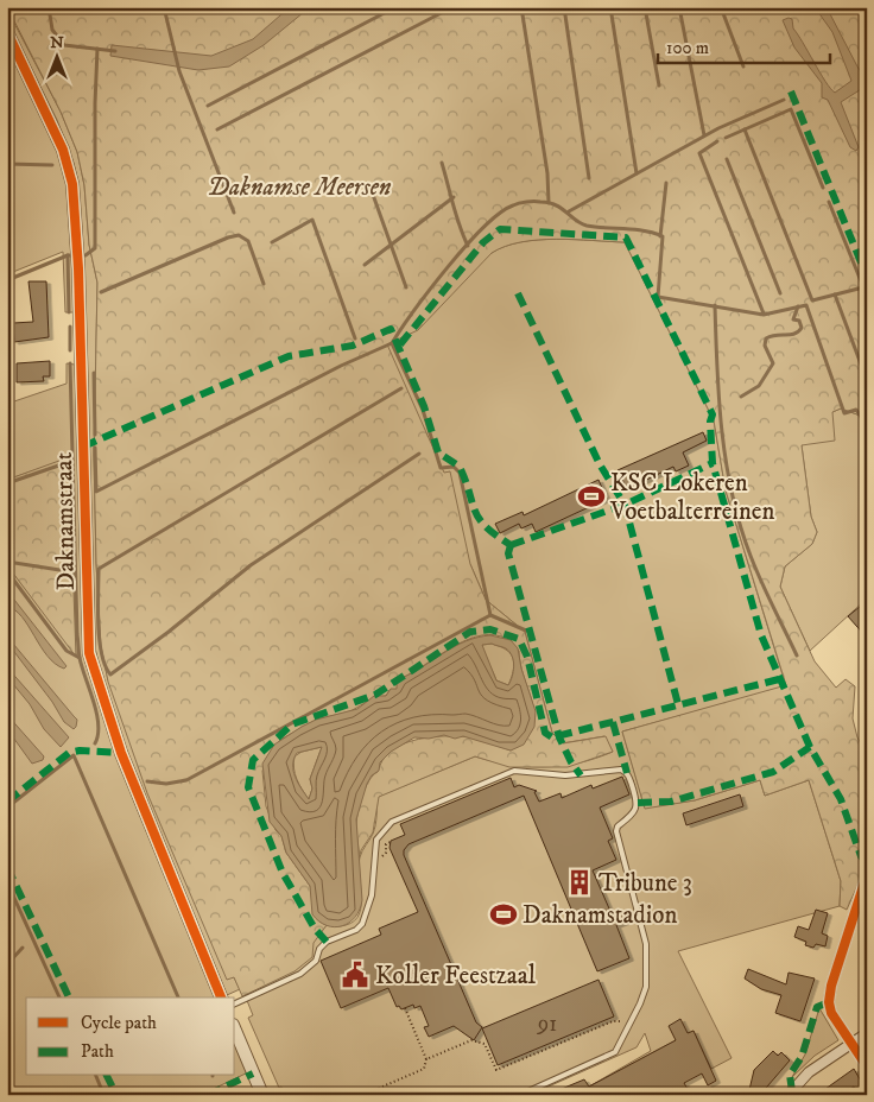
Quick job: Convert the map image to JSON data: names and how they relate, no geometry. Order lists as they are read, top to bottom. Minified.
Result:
{"streets":{"street":["Daknamstraat"]},"parks":["Daknamse Meersen"],"places":{"sports":["KSC Lokeren Voetbalterreinen","Daknamstadion"],"building":["Tribune 3"],"public building":["Koller Feestzaal"]},"house_numbers":["91"],"legend":["Cycle path","Path"],"scale_bar":"100 m","north":"top"}
